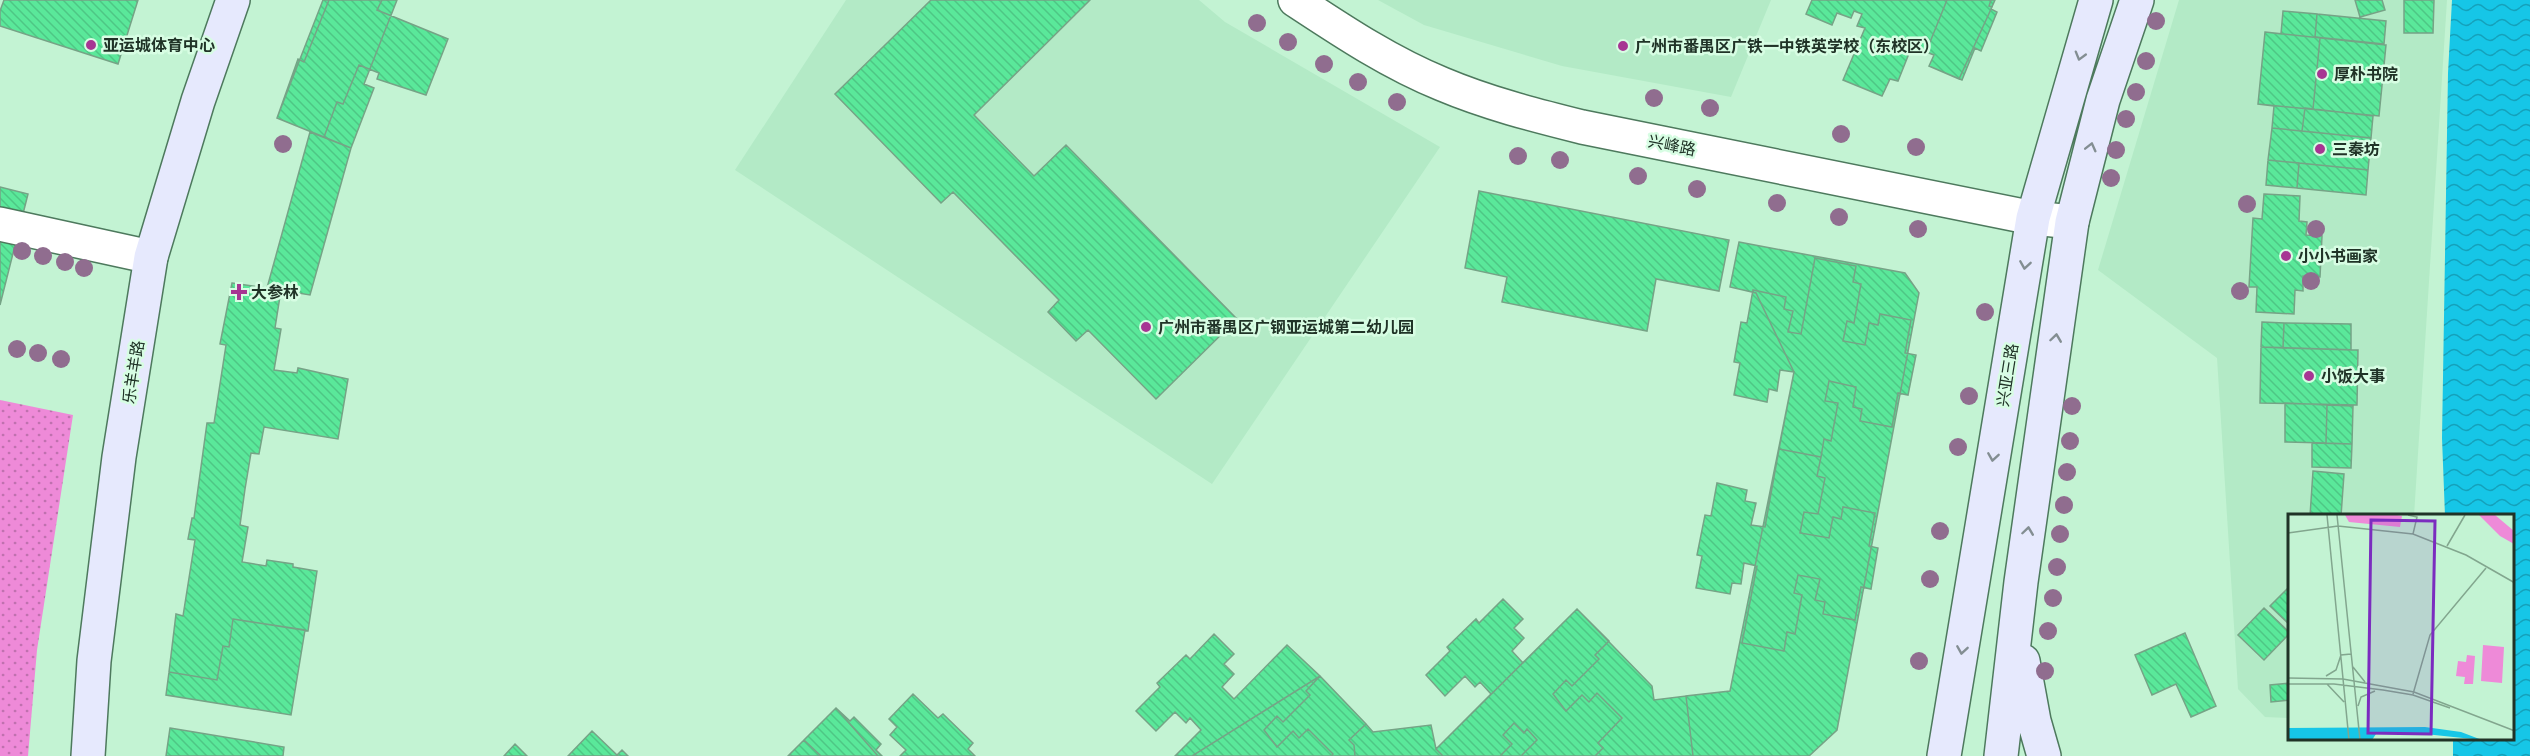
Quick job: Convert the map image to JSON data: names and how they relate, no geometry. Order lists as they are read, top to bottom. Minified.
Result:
{"streets":{"street":["兴峰路","乐羊羊路","兴亚三路"]},"crossings":[["兴峰路","兴亚三路"]],"places":{"other":["亚运城体育中心","广州市番禺区广铁一中铁英学校（东校区）","厚朴书院","三秦坊","小小书画家","广州市番禺区广钢亚运城第二幼儿园","小饭大事"],"health":["大参林"]}}
